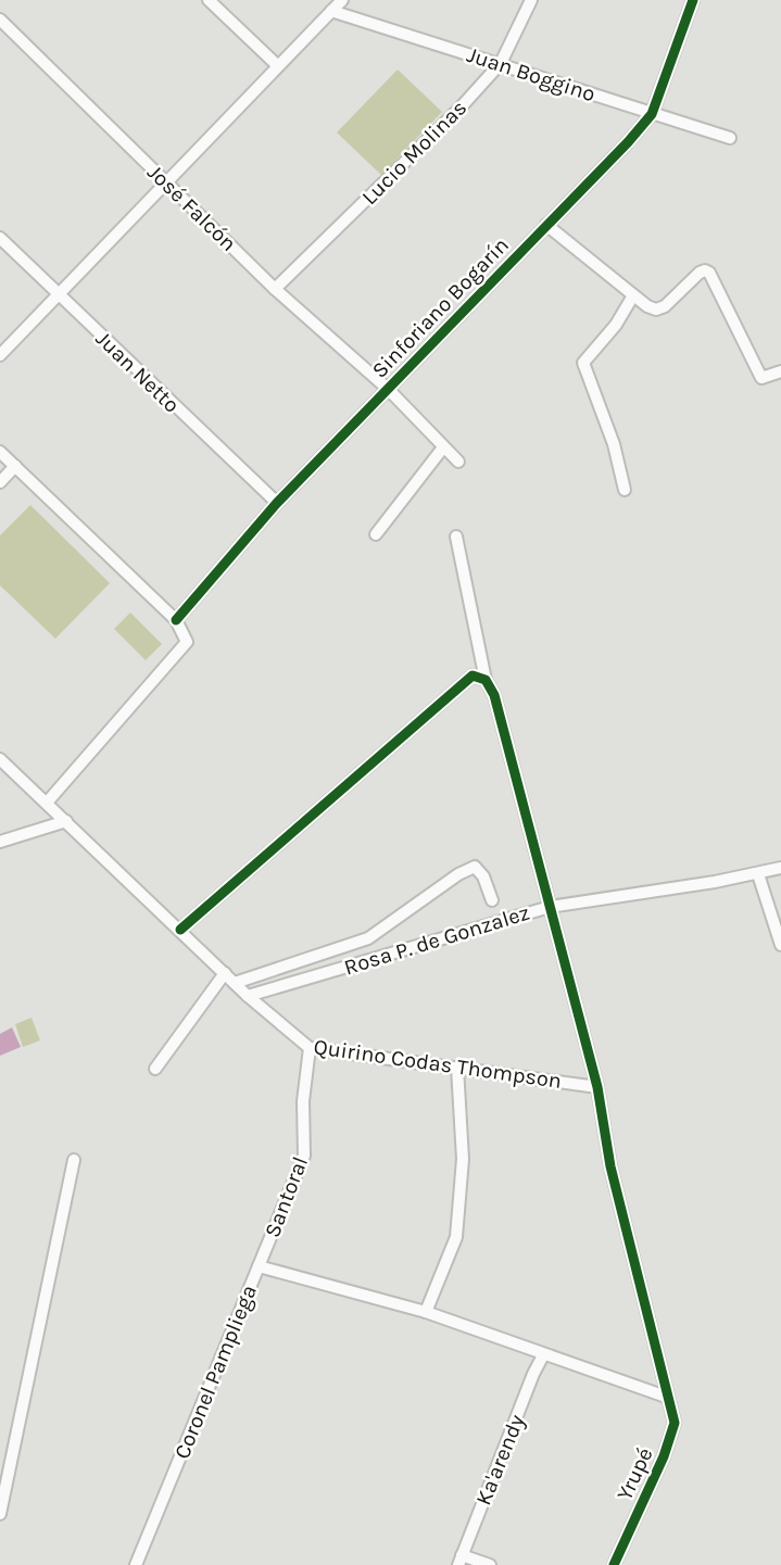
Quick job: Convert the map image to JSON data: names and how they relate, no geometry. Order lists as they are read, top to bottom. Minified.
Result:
{"streets":{"street":["Juan Boggino","Lucio Molinas","José Falcón","Sinforiano Bogarín","Juan Netto","Rosa P. de Gonzalez","Quirino Codas Thompson","Santoral","Coronel Pampliega","Ka'arendy","Yrupé"]},"crossings":[["Juan Boggino","Lucio Molinas"],["Juan Boggino","Sinforiano Bogarín"],["Lucio Molinas","José Falcón"],["José Falcón","Sinforiano Bogarín"],["Sinforiano Bogarín","Juan Netto"],["Rosa P. de Gonzalez","Quirino Codas Thompson"],["Rosa P. de Gonzalez","Yrupé"],["Quirino Codas Thompson","Santoral"],["Quirino Codas Thompson","Yrupé"],["Santoral","Coronel Pampliega"],["Coronel Pampliega","Ka'arendy"],["Coronel Pampliega","Yrupé"]]}
